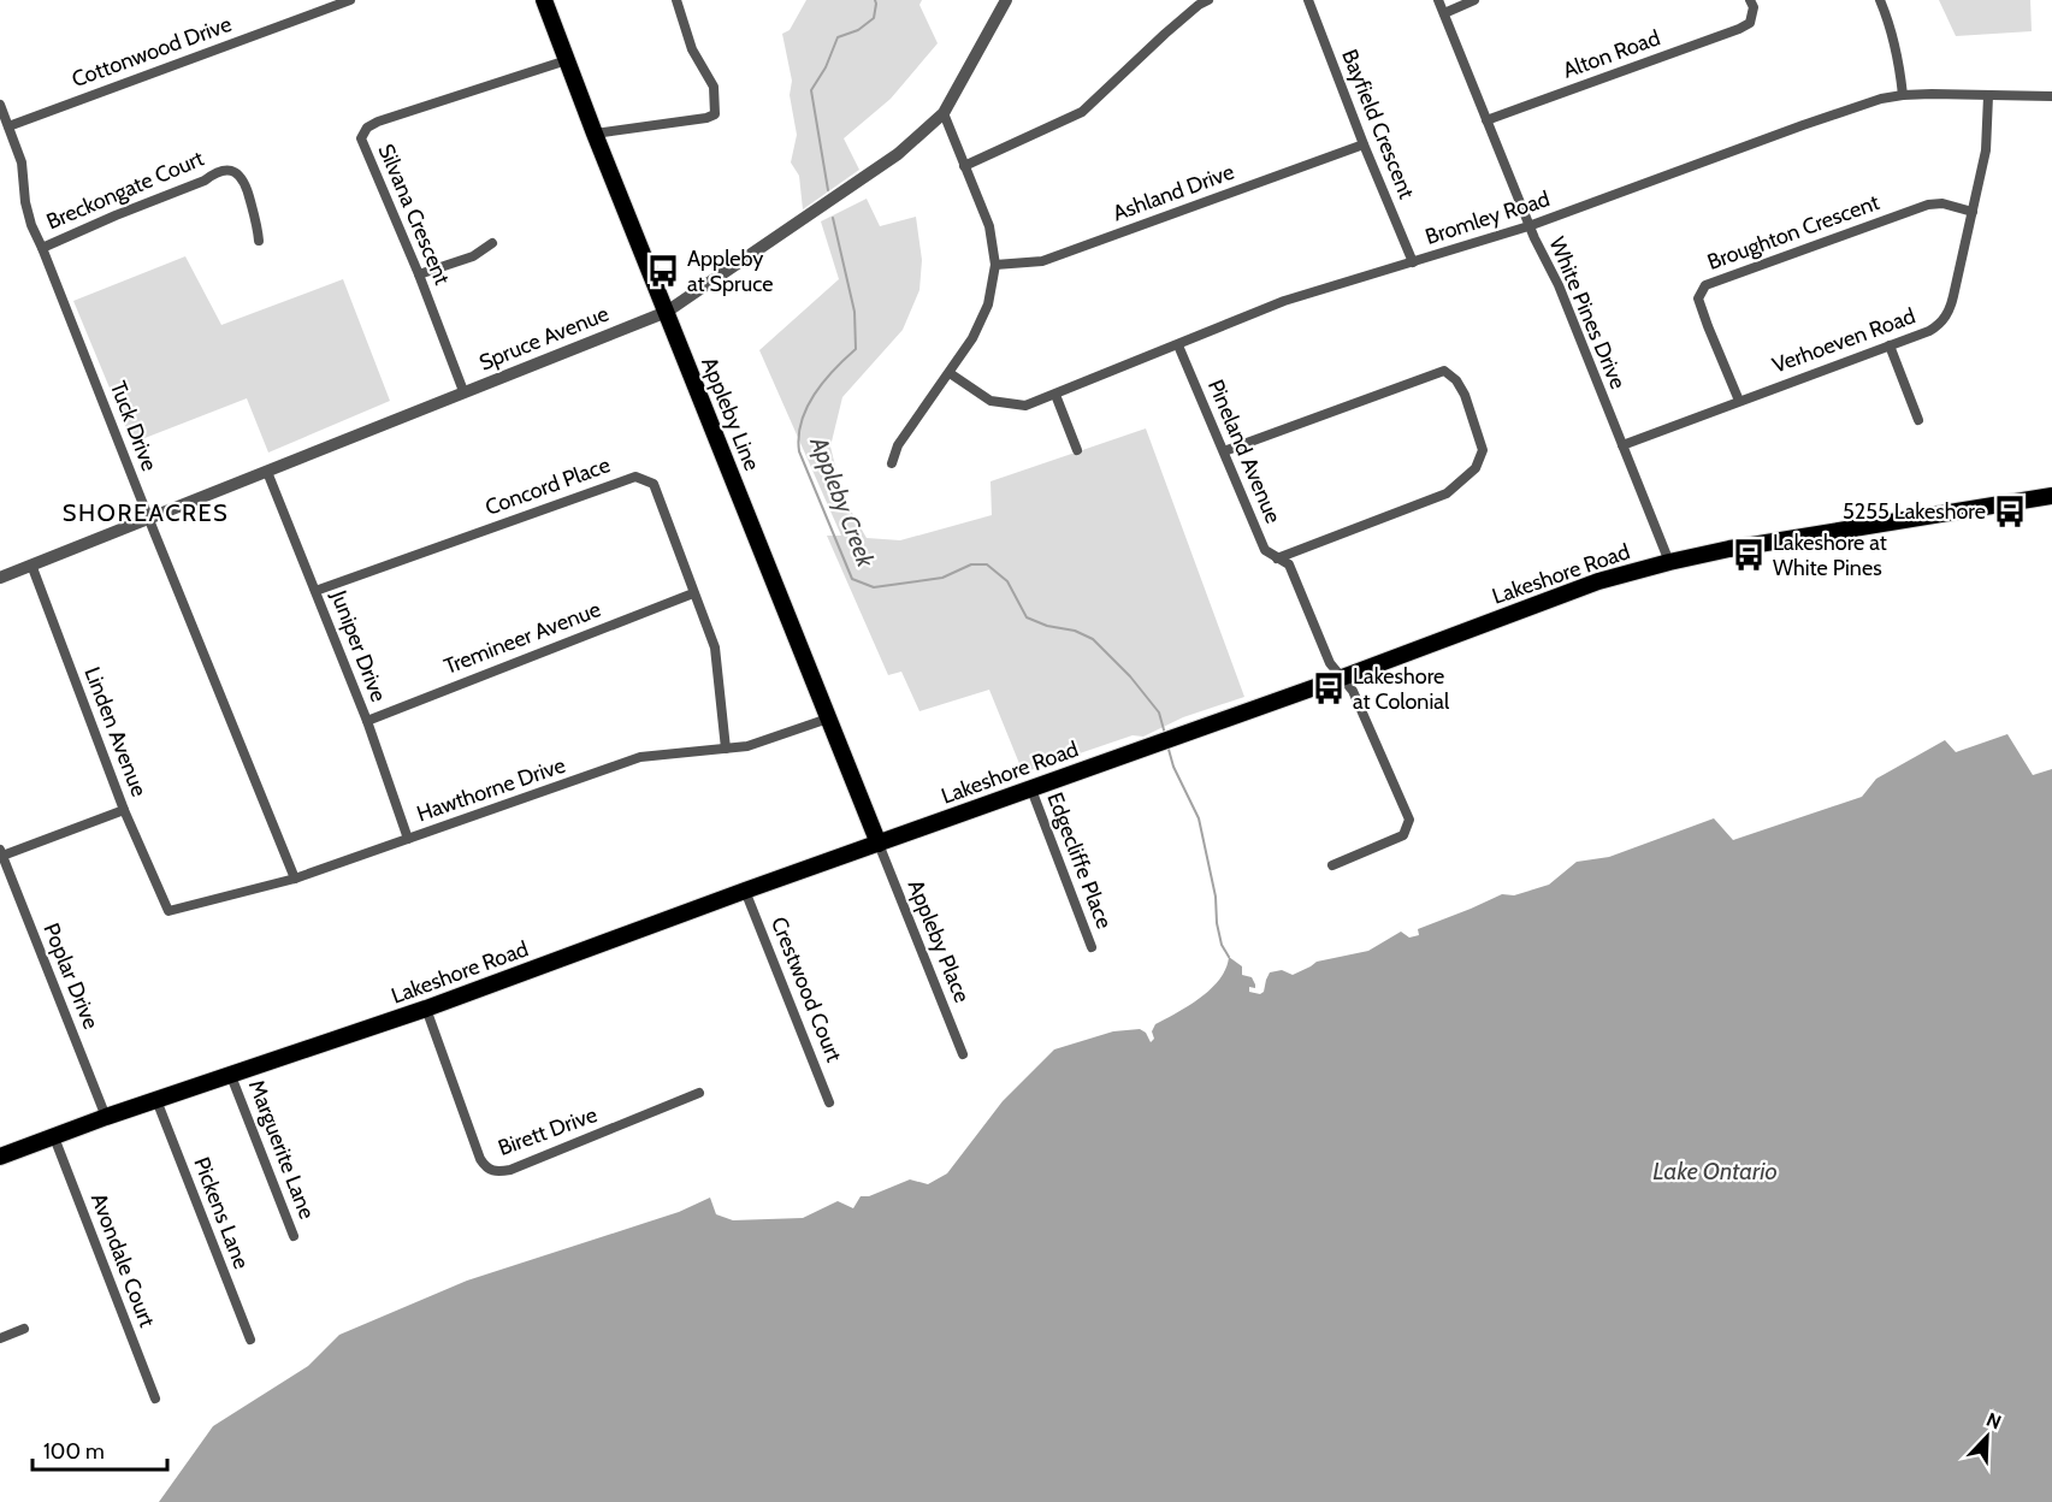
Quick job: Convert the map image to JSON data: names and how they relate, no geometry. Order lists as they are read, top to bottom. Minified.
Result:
{"streets":{"main road":["Appleby Line","Lakeshore Road"],"street":["Cottonwood Drive","Alton Road","Bayfield Crescent","Breckongate Court","Ashland Drive","Silvana Crescent","Bromley Road","Broughton Crescent","White Pines Drive","Spruce Avenue","Verhoeven Road","Tuck Drive","Pineland Avenue","Concord Place","Tremineer Avenue","Juniper Drive","Linden Avenue","Hawthorne Drive","Edgecliffe Place","Appleby Place","Poplar Drive","Crestwood Court","Birett Drive","Marguerite Lane","Pickens Lane","Avondale Court"]},"crossings":[["Cottonwood Drive","Tuck Drive"],["Alton Road","White Pines Drive"],["Bayfield Crescent","Ashland Drive"],["Bayfield Crescent","Bromley Road"],["Breckongate Court","Tuck Drive"],["Silvana Crescent","Spruce Avenue"],["Silvana Crescent","Appleby Line"],["Bromley Road","White Pines Drive"],["Bromley Road","Verhoeven Road"],["Bromley Road","Pineland Avenue"],["Broughton Crescent","Verhoeven Road"],["White Pines Drive","Verhoeven Road"],["White Pines Drive","Lakeshore Road"],["Spruce Avenue","Appleby Line"],["Spruce Avenue","Tuck Drive"],["Spruce Avenue","Juniper Drive"],["Spruce Avenue","Linden Avenue"],["Appleby Line","Lakeshore Road"],["Appleby Line","Hawthorne Drive"],["Appleby Line","Appleby Place"],["Tuck Drive","Hawthorne Drive"],["Pineland Avenue","Lakeshore Road"],["Concord Place","Tremineer Avenue"],["Concord Place","Juniper Drive"],["Concord Place","Hawthorne Drive"],["Lakeshore Road","Edgecliffe Place"],["Lakeshore Road","Appleby Place"],["Lakeshore Road","Poplar Drive"],["Lakeshore Road","Crestwood Court"],["Lakeshore Road","Birett Drive"],["Lakeshore Road","Marguerite Lane"],["Lakeshore Road","Pickens Lane"],["Lakeshore Road","Avondale Court"],["Tremineer Avenue","Juniper Drive"],["Juniper Drive","Hawthorne Drive"],["Linden Avenue","Hawthorne Drive"]],"districts":["SHOREACRES"],"water":["Appleby Creek","Lake Ontario"],"places":{"bus stop":["Appleby at Spruce","5255 Lakeshore","Lakeshore at White Pines","Lakeshore at Colonial"]},"scale_bar":"100 m","north":"top right"}
